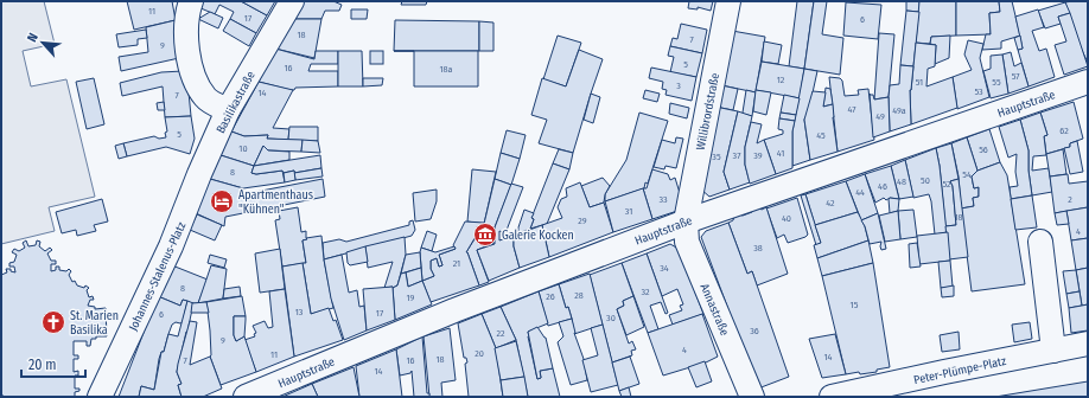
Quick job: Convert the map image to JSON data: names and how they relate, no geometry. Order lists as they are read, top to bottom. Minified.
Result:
{"streets":{"street":["Basilikastraße","Hauptstraße","Willibrordstraße","Johannes-Stalenus-Platz","Annastraße","Peter-Plümpe-Platz"]},"crossings":[["Basilikastraße","Johannes-Stalenus-Platz"],["Hauptstraße","Willibrordstraße"],["Hauptstraße","Annastraße"],["Willibrordstraße","Annastraße"]],"places":{"hotel":["Apartmenthaus \"Kühnen\""],"museum":["Galerie Kocken"],"church":["St. Marien Basilika"]},"house_numbers":["11","17","6","18","7","9","5","16","18a","57","12","51","55","3","53","14","7","47","49a","49","62","5","45","10","56","41","37","39","35","8","54","50","48","52","46","44","33","2","42","31","18","40","29","4","38","21","34","8","32","28","26","19","15","13","17","6","30","36","22","9","4","20","11","14","18","7","16","14"],"scale_bar":"20 m","north":"top left"}
